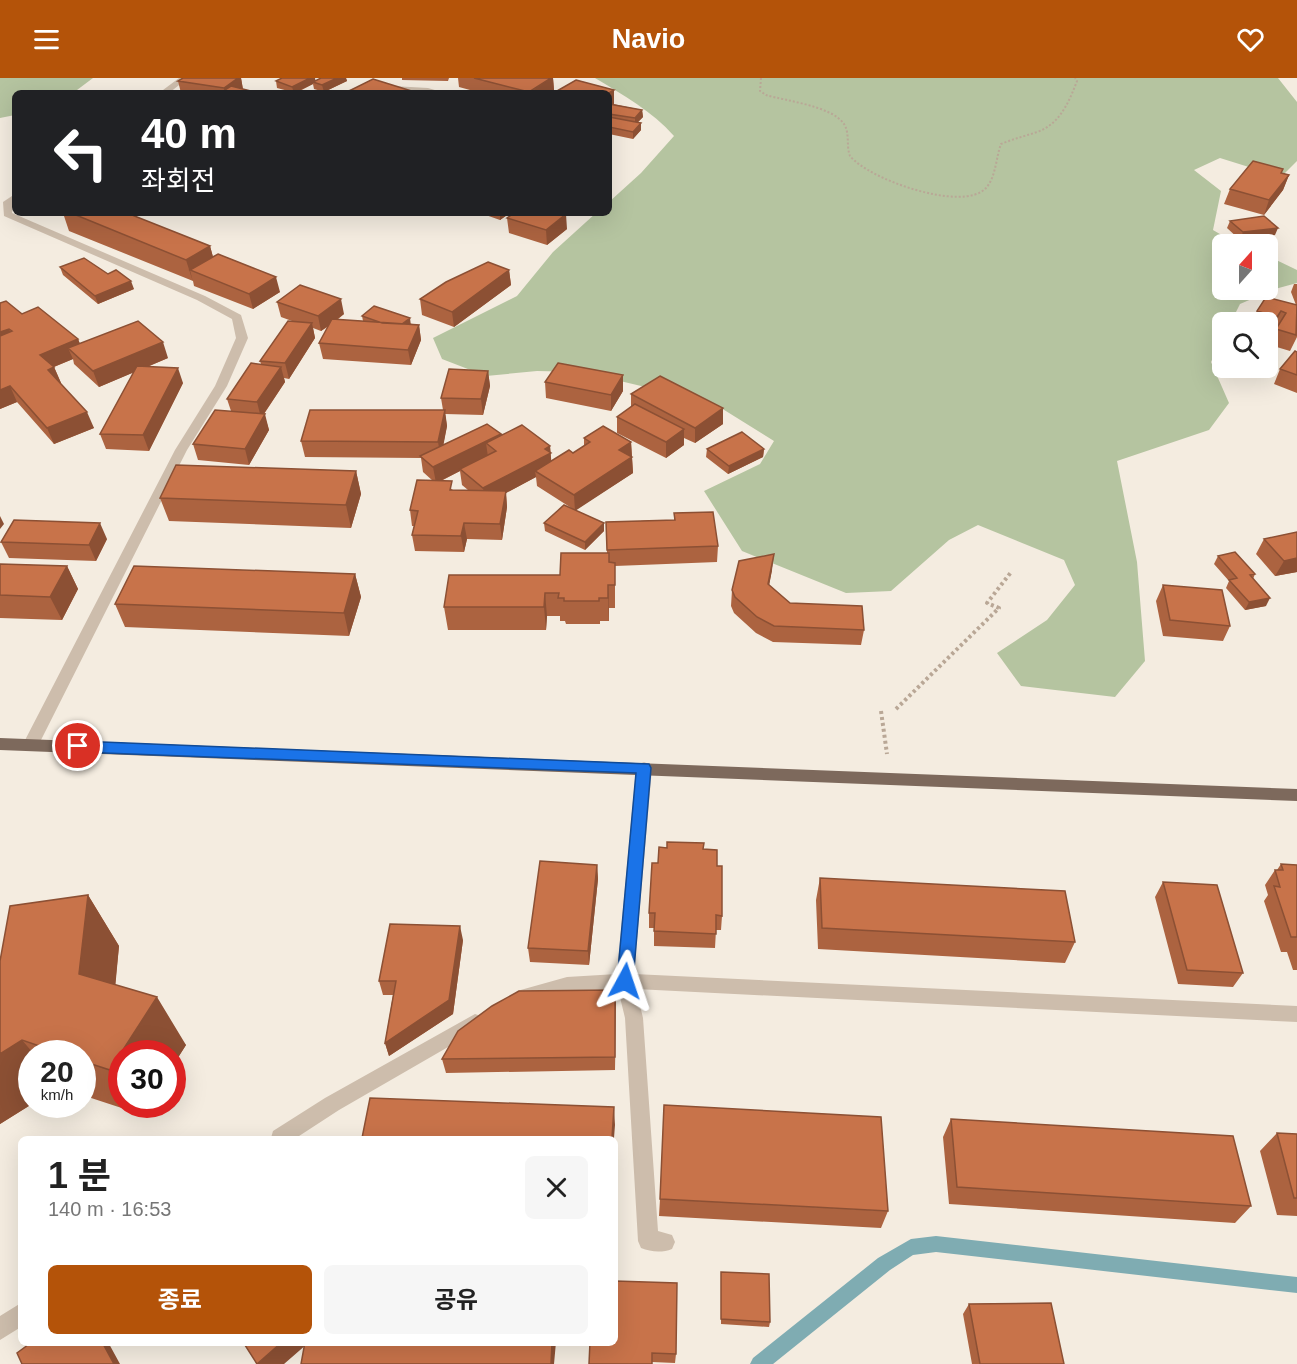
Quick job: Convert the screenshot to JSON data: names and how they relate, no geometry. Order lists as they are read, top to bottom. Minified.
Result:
{"north":"top","page":{"header":"Navio","turn":["40 m","좌회전"],"speed":"20 km/h","limit":"30","heading":["1 분","140 m · 16:53"],"buttons":["종료","공유"]}}
